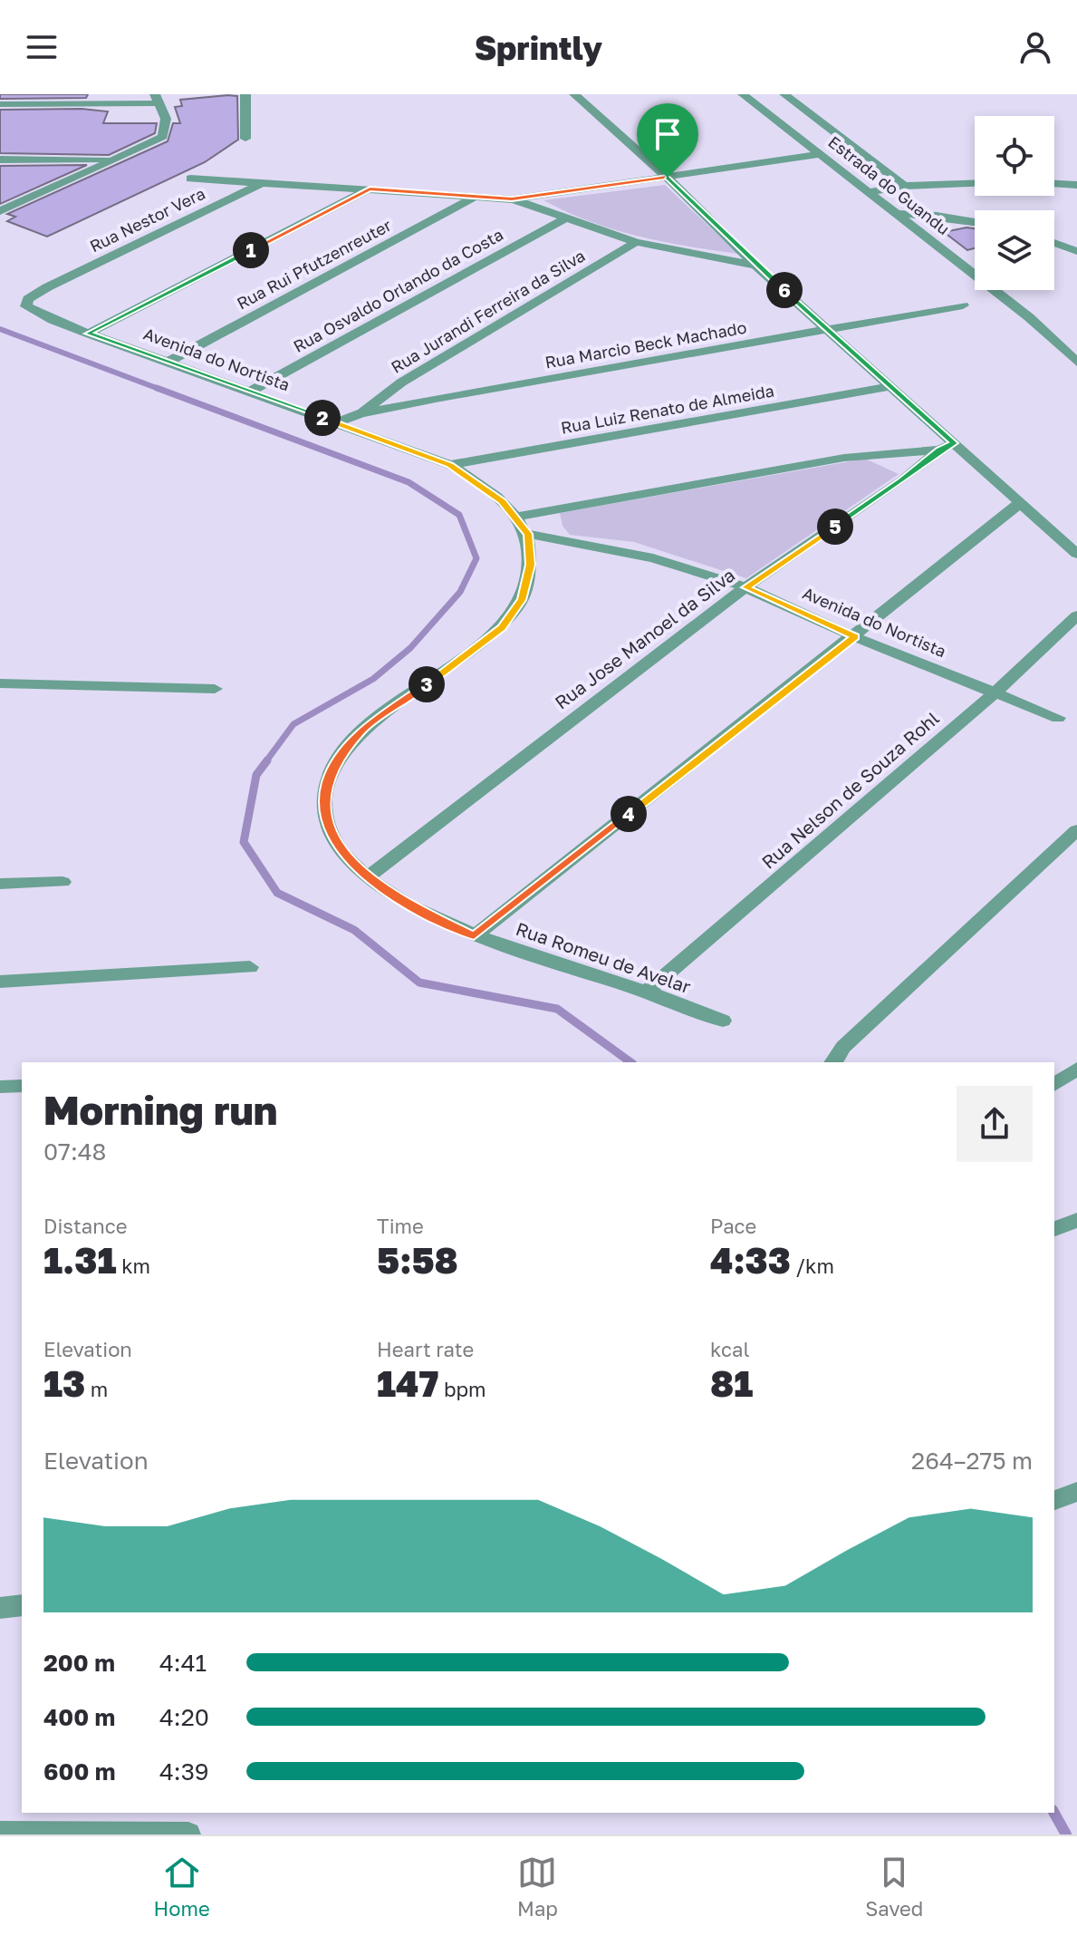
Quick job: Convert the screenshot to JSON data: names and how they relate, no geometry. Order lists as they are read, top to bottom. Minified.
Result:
{"streets":{"street":["Estrada do Guandu","Rua Nestor Vera","Rua Rui Pfutzenreuter","Rua Osvaldo Orlando da Costa","Rua Jurandi Ferreira da Silva","Rua Marcio Beck Machado","Avenida do Nortista","Rua Luiz Renato de Almeida","Rua Jose Manoel da Silva","Rua Nelson de Souza Rohl","Rua Romeu de Avelar"]},"crossings":[["Rua Nestor Vera","Avenida do Nortista"],["Rua Rui Pfutzenreuter","Avenida do Nortista"],["Rua Osvaldo Orlando da Costa","Avenida do Nortista"],["Rua Jurandi Ferreira da Silva","Rua Marcio Beck Machado"],["Rua Marcio Beck Machado","Avenida do Nortista"],["Avenida do Nortista","Rua Luiz Renato de Almeida"],["Avenida do Nortista","Rua Jose Manoel da Silva"],["Avenida do Nortista","Rua Nelson de Souza Rohl"],["Avenida do Nortista","Rua Romeu de Avelar"],["Rua Jose Manoel da Silva","Rua Romeu de Avelar"],["Rua Nelson de Souza Rohl","Rua Romeu de Avelar"]],"page":{"header":"Sprintly","pins":["1","6","2","5","3","4"],"heading":["Morning run","07:48"],"stats":[["Distance","1.31 km"],["Time","5:58"],["Pace","4:33 /km"],["Elevation","13 m"],["Heart rate","147 bpm"],["kcal","81"]],"chart":["Elevation","264–275 m"],"list":[{"name":"200 m","note":"4:41"},{"name":"400 m","note":"4:20"},{"name":"600 m","note":"4:39"}],"tabs":["Home","Map","Saved"]}}
